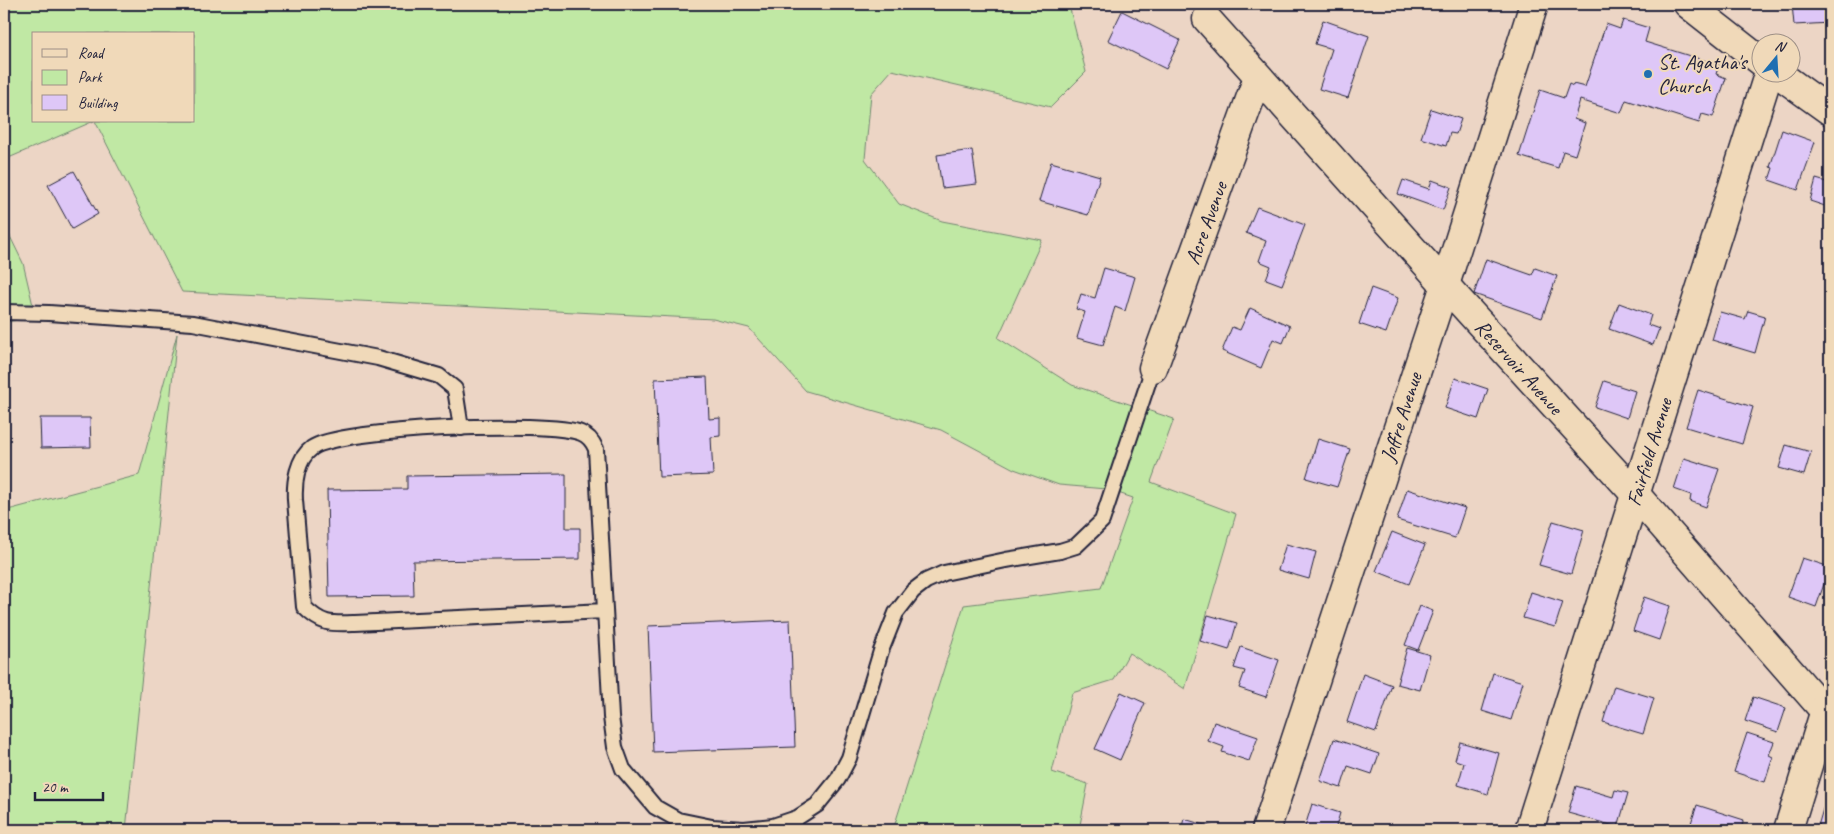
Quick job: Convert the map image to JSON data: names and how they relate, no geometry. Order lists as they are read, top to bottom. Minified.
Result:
{"streets":{"street":["Acre Avenue","Reservoir Avenue","Joffre Avenue","Fairfield Avenue"]},"crossings":[["Acre Avenue","Reservoir Avenue"],["Reservoir Avenue","Joffre Avenue"],["Reservoir Avenue","Fairfield Avenue"]],"places":["St. Agatha's Church"],"legend":["Road","Park","Building"],"scale_bar":"20 m","north":"top"}
